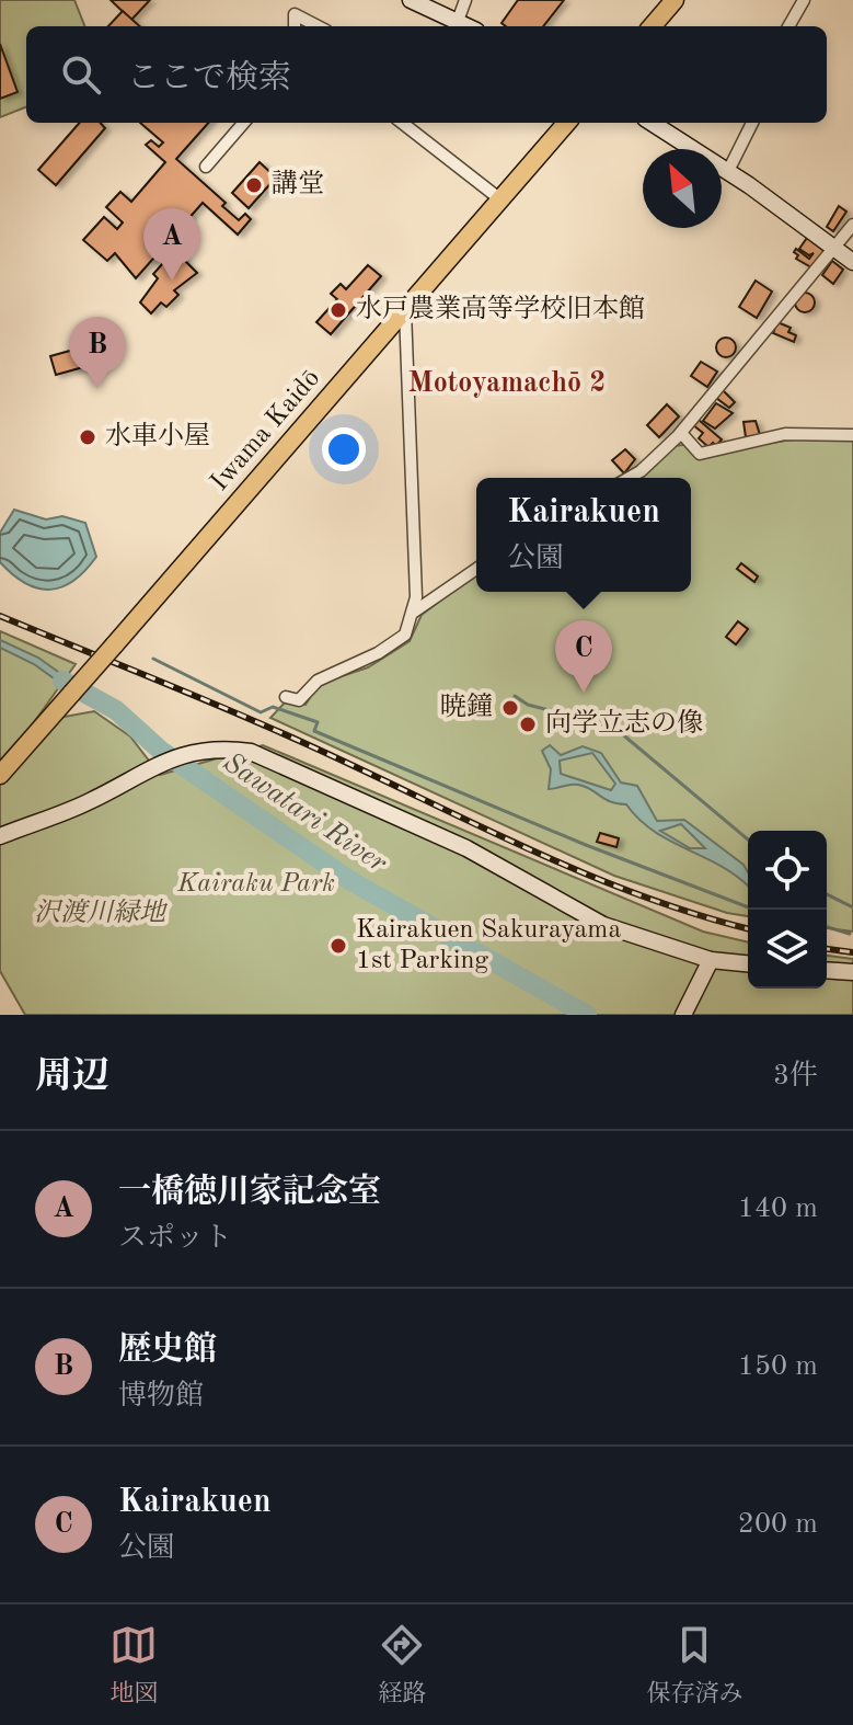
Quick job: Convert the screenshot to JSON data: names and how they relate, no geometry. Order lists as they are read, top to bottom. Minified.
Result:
{"streets":{"main road":["Iwama Kaidō"]},"districts":["Motoyamachō 2"],"water":["Sawatari River"],"parks":["Kairaku Park","沢渡川緑地"],"places":["講堂","水戸農業高等学校旧本館","水車小屋","暁鐘","向学立志の像","Kairakuen Sakurayama 1st Parking"],"north":"top left","page":{"search":"ここで検索","pins":["A","B","C"],"popup":["Kairakuen","公園"],"heading":["周辺","3件"],"list":[{"mark":"A","name":"一橋徳川家記念室","note":"スポット","value":"140 m"},{"mark":"B","name":"歴史館","note":"博物館","value":"150 m"},{"mark":"C","name":"Kairakuen","note":"公園","value":"200 m"}],"nav":["地図","経路","保存済み"]}}
